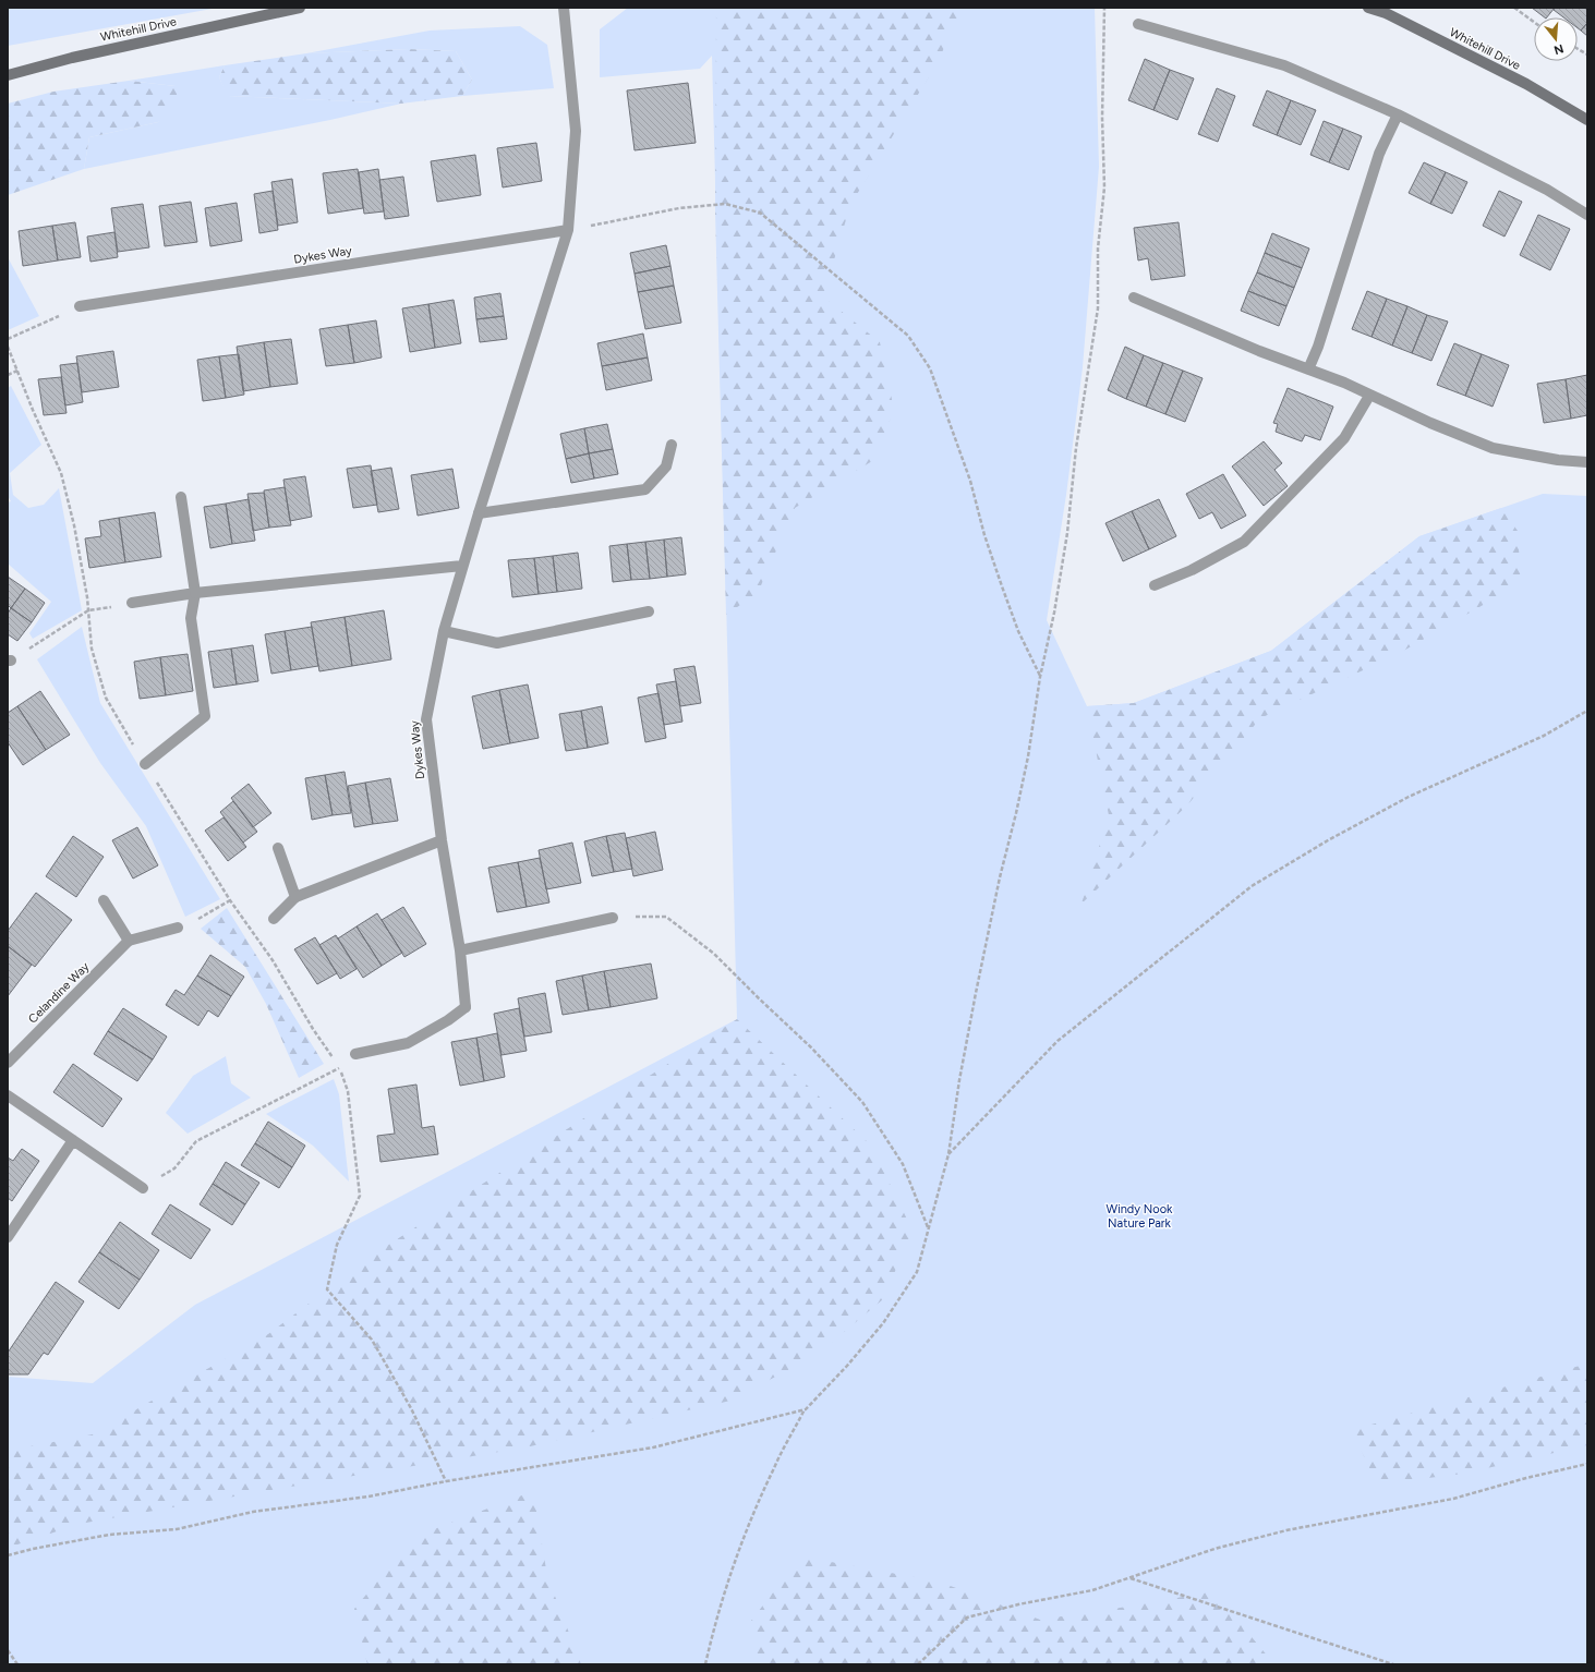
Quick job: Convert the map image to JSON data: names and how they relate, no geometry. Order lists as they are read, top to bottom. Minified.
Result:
{"streets":{"street":["Whitehill Drive","Dykes Way","Celandine Way"]},"parks":["Windy Nook Nature Park"],"north":"bottom"}
